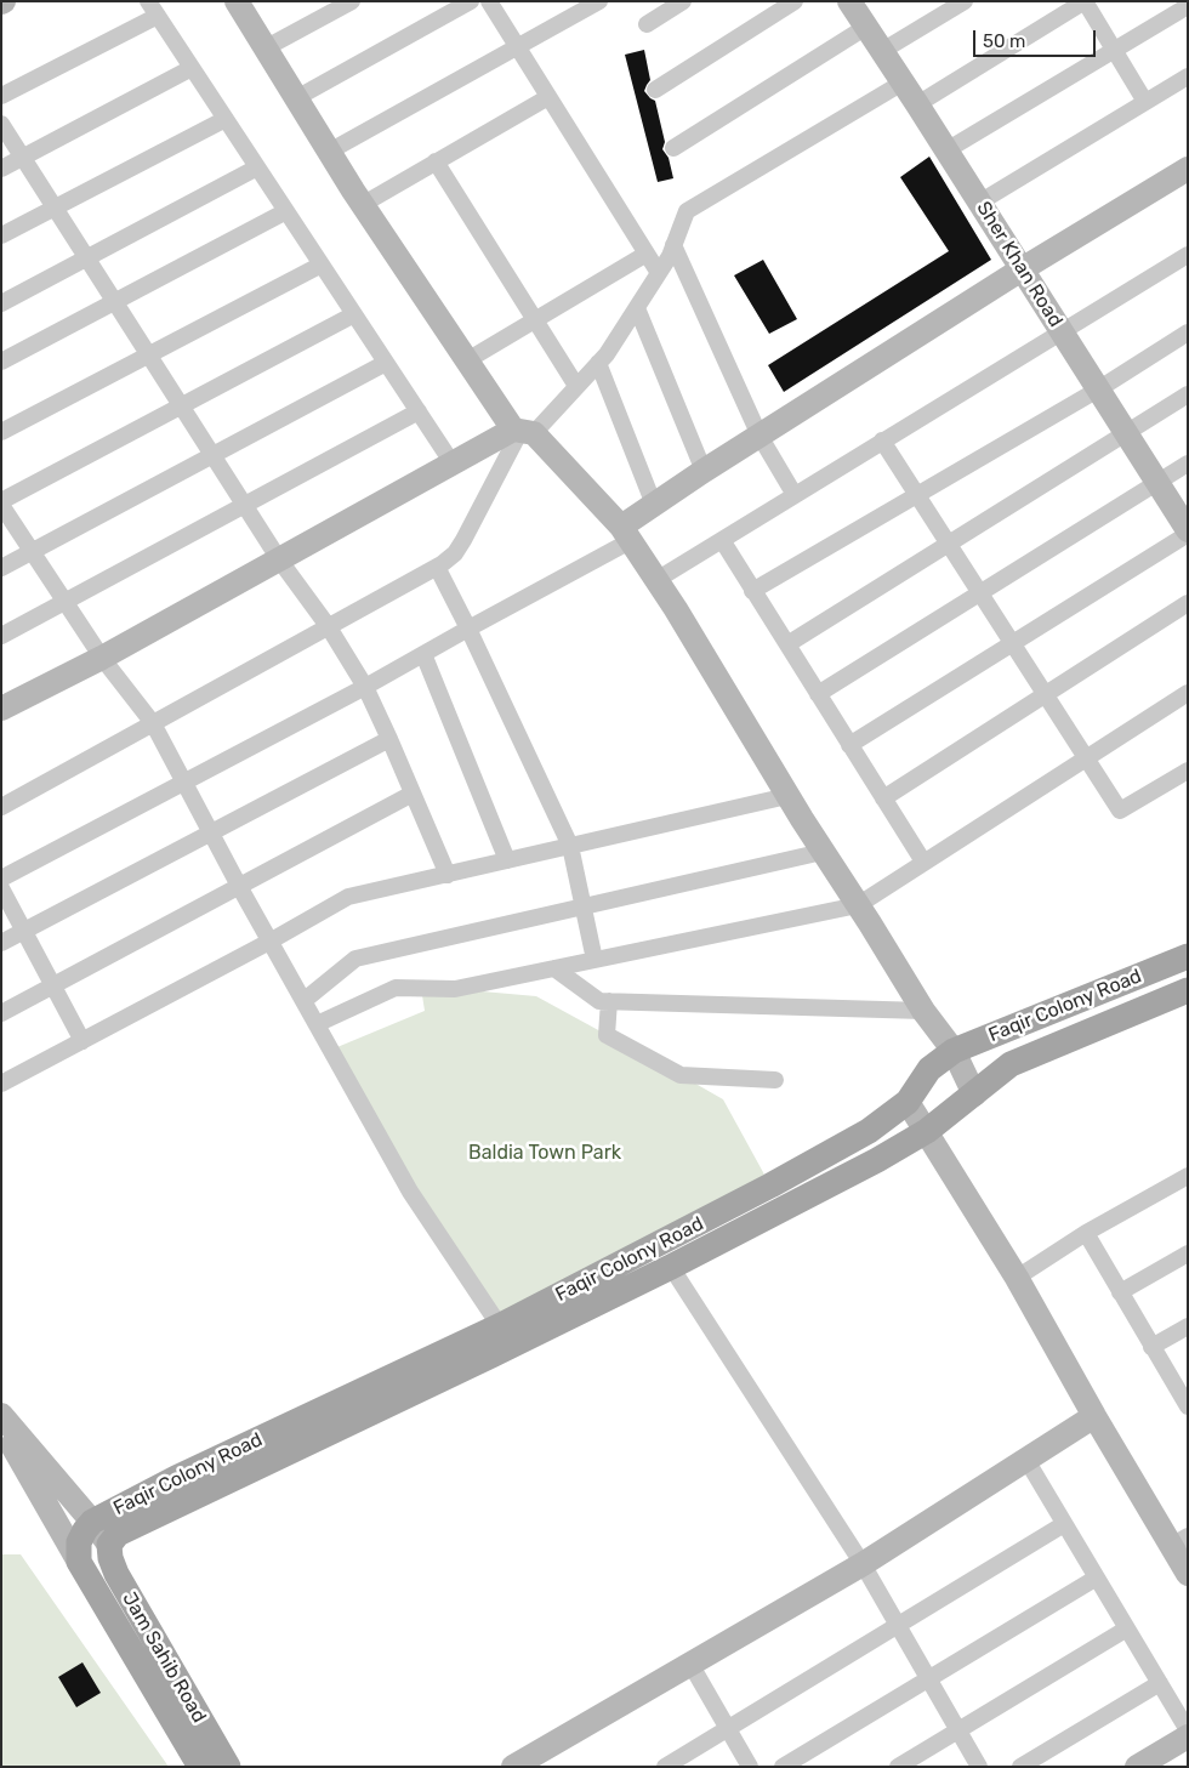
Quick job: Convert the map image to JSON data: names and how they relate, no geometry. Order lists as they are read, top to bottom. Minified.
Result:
{"streets":{"main road":["Faqir Colony Road","Jam Sahib Road"],"street":["Sher Khan Road"]},"crossings":[["Faqir Colony Road","Jam Sahib Road"]],"parks":["Baldia Town Park"],"scale_bar":"50 m"}
